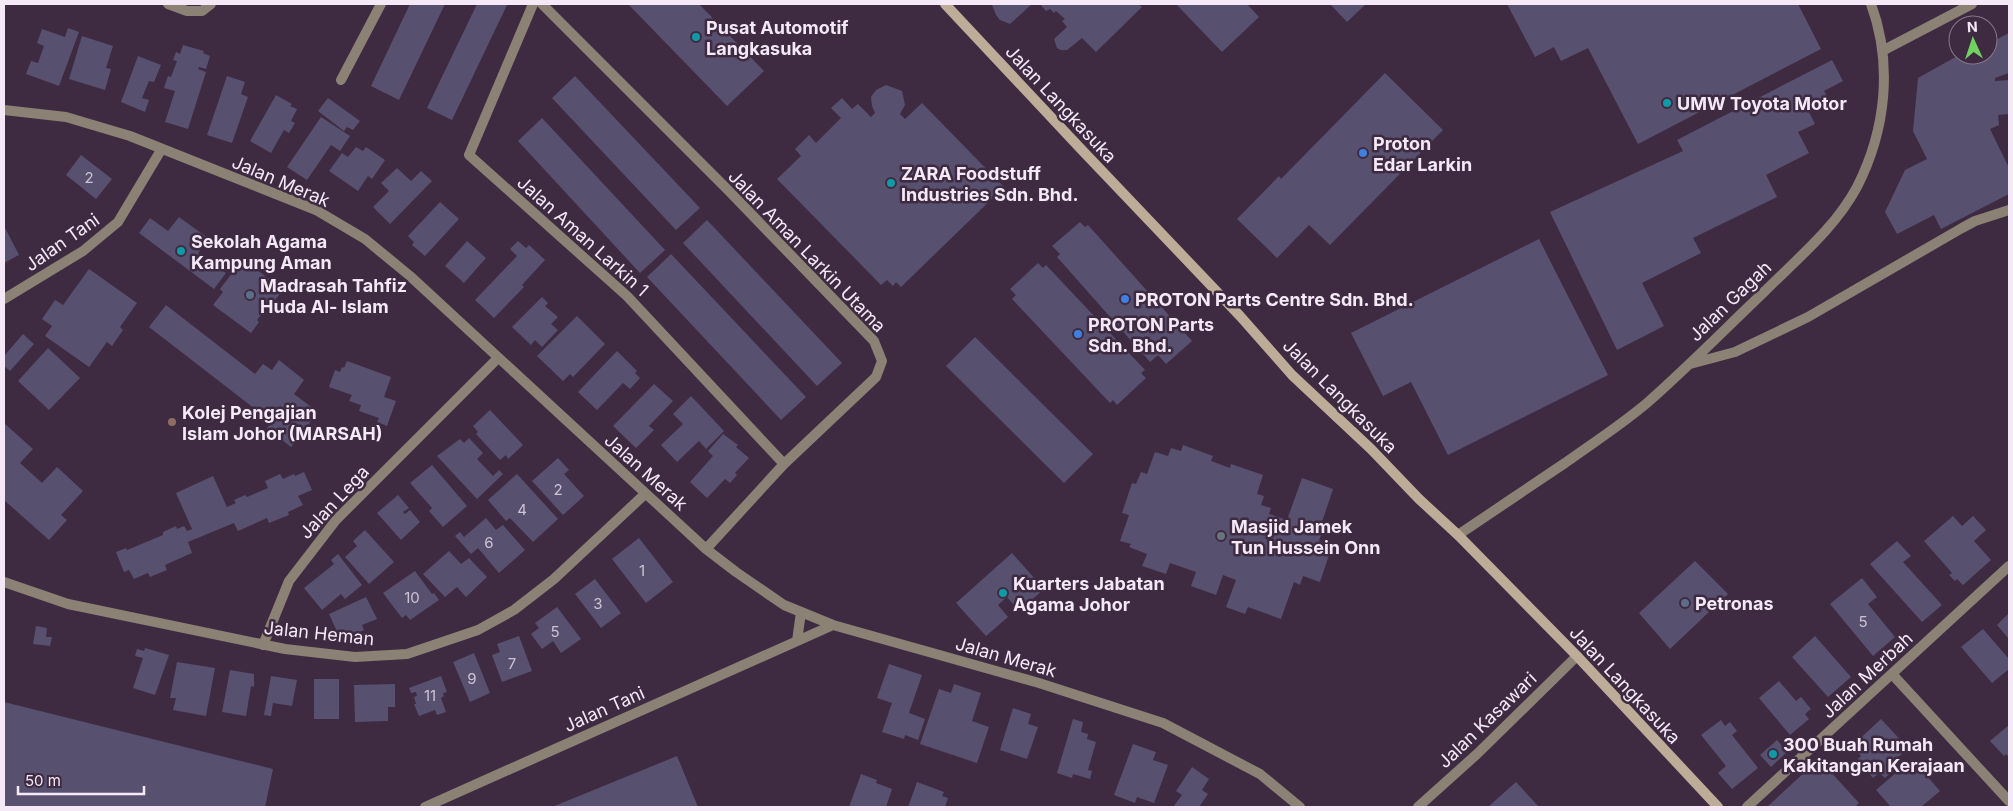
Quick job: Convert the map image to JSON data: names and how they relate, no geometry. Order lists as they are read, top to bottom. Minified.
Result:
{"streets":{"main road":["Jalan Langkasuka"],"street":["Jalan Merak","Jalan Aman Larkin 1","Jalan Tani","Jalan Aman Larkin Utama","Jalan Gagah","Jalan Lega","Jalan Heman","Jalan Merbah","Jalan Kasawari"]},"crossings":[["Jalan Langkasuka","Jalan Gagah"],["Jalan Langkasuka","Jalan Kasawari"],["Jalan Merak","Jalan Tani"],["Jalan Merak","Jalan Aman Larkin Utama"],["Jalan Merak","Jalan Lega"],["Jalan Merak","Jalan Heman"],["Jalan Aman Larkin 1","Jalan Aman Larkin Utama"],["Jalan Lega","Jalan Heman"]],"places":["Pusat Automotif Langkasuka","UMW Toyota Motor","Proton Edar Larkin","ZARA Foodstuff Industries Sdn. Bhd.","Sekolah Agama Kampung Aman","Madrasah Tahfiz Huda Al- Islam","PROTON Parts Centre Sdn. Bhd.","PROTON Parts Sdn. Bhd.","Kolej Pengajian Islam Johor (MARSAH)","Masjid Jamek Tun Hussein Onn","Kuarters Jabatan Agama Johor","Petronas","300 Buah Rumah Kakitangan Kerajaan"],"house_numbers":["2","2","4","6","1","10","3","5","5","7","9","11"],"scale_bar":"50 m","north":"top"}
